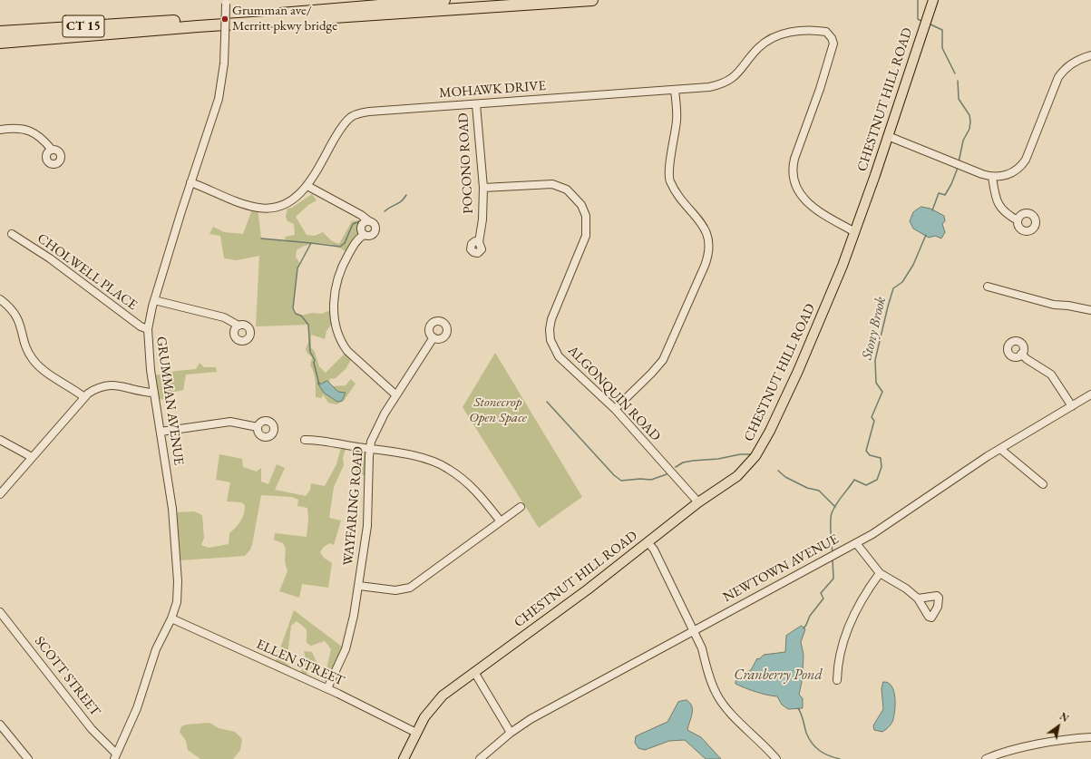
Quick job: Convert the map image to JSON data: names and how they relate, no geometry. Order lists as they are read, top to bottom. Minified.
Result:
{"streets":{"highway":["CT 15"],"main road":["CHESTNUT HILL ROAD"],"street":["MOHAWK DRIVE","POCONO ROAD","CHOLWELL PLACE","ALGONQUIN ROAD","GRUMMAN AVENUE","WAYFARING ROAD","NEWTOWN AVENUE","ELLEN STREET","SCOTT STREET"]},"crossings":[["MOHAWK DRIVE","CHESTNUT HILL ROAD"],["MOHAWK DRIVE","POCONO ROAD"],["MOHAWK DRIVE","GRUMMAN AVENUE"],["CHESTNUT HILL ROAD","ALGONQUIN ROAD"],["CHESTNUT HILL ROAD","ELLEN STREET"],["POCONO ROAD","ALGONQUIN ROAD"],["CHOLWELL PLACE","GRUMMAN AVENUE"],["GRUMMAN AVENUE","ELLEN STREET"],["GRUMMAN AVENUE","SCOTT STREET"],["WAYFARING ROAD","ELLEN STREET"]],"water":["Stony Brook","Cranberry Pond"],"parks":["Stonecrop Open Space"],"places":["Grumman ave/ Merritt pkwy bridge"],"north":"top right"}
